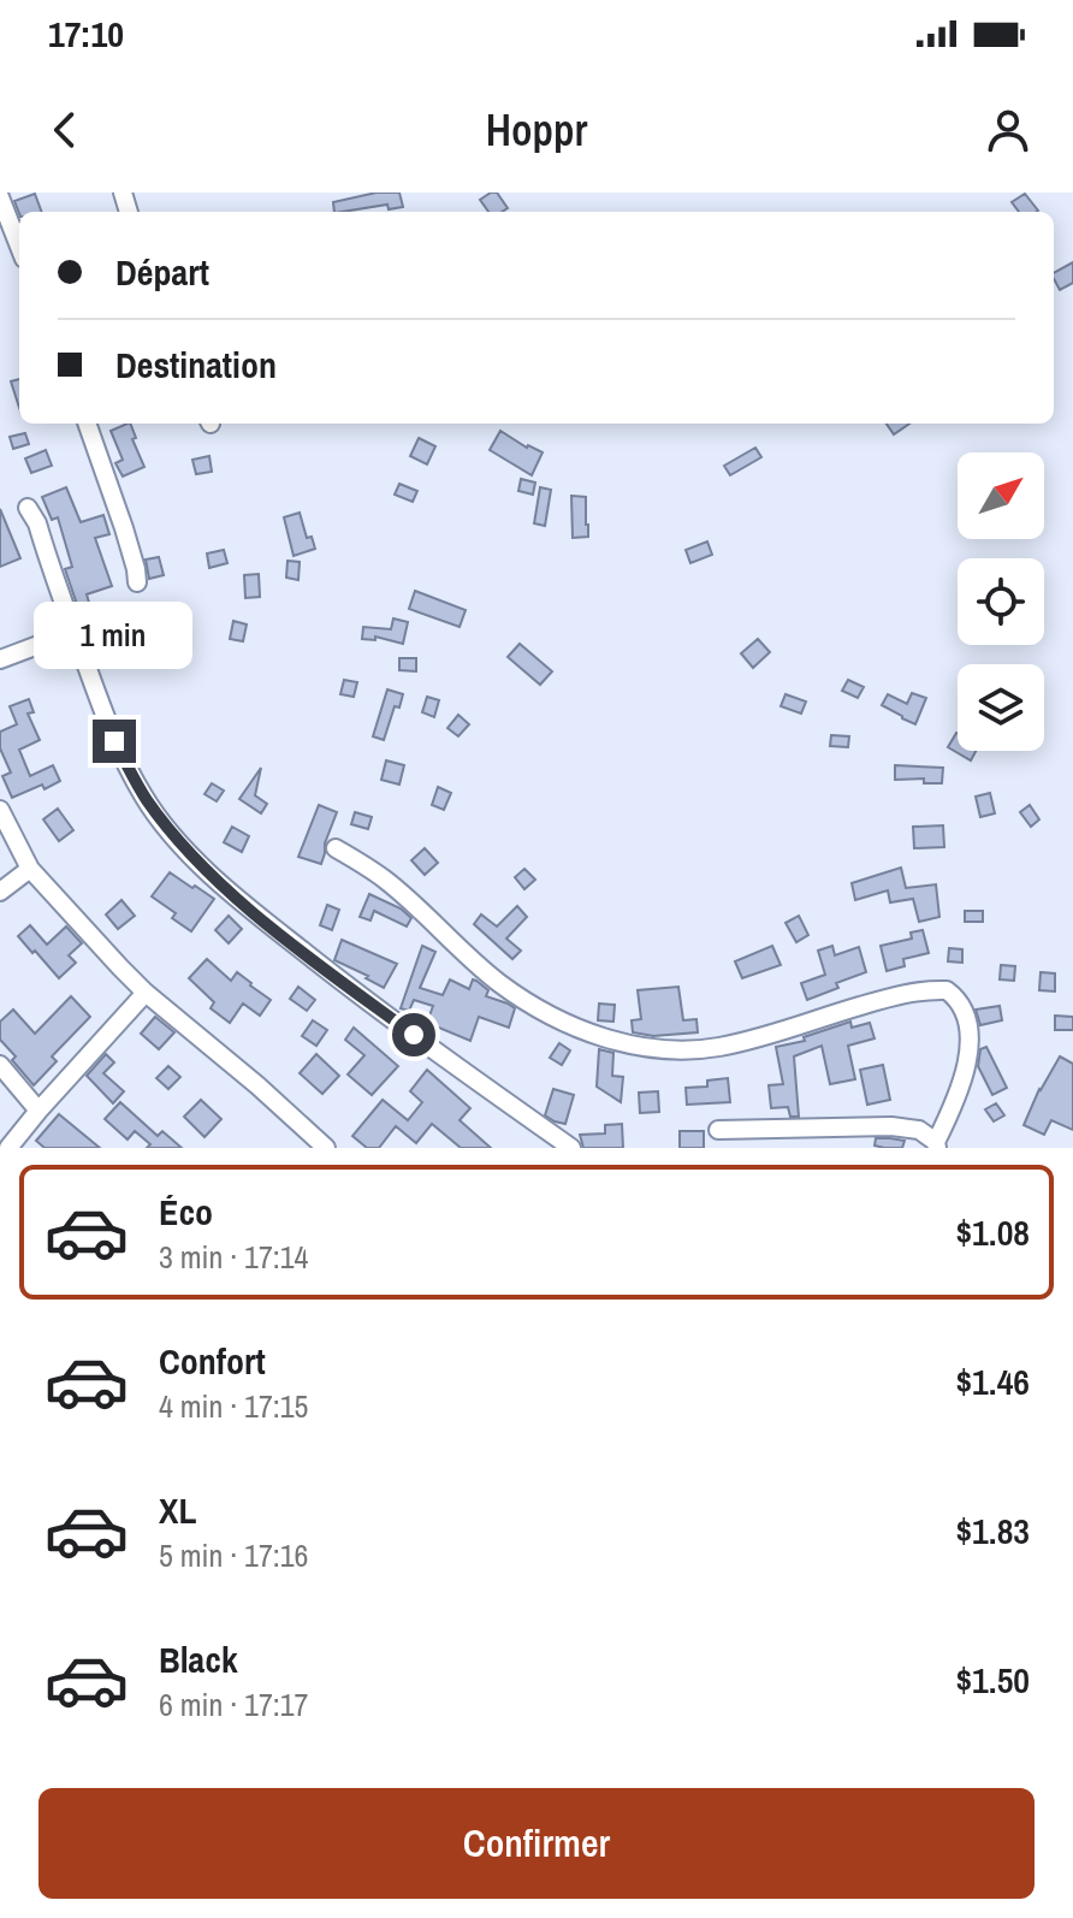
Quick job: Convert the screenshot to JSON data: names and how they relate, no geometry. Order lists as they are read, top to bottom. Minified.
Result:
{"north":"top right","page":{"status":"17:10","header":"Hoppr","banner":["Départ","Destination"],"bubble":"1 min","list":[{"name":"Éco","note":"3 min · 17:14","value":"$1.08"},{"name":"Confort","note":"4 min · 17:15","value":"$1.46"},{"name":"XL","note":"5 min · 17:16","value":"$1.83"},{"name":"Black","note":"6 min · 17:17","value":"$1.50"}],"buttons":"Confirmer"}}
